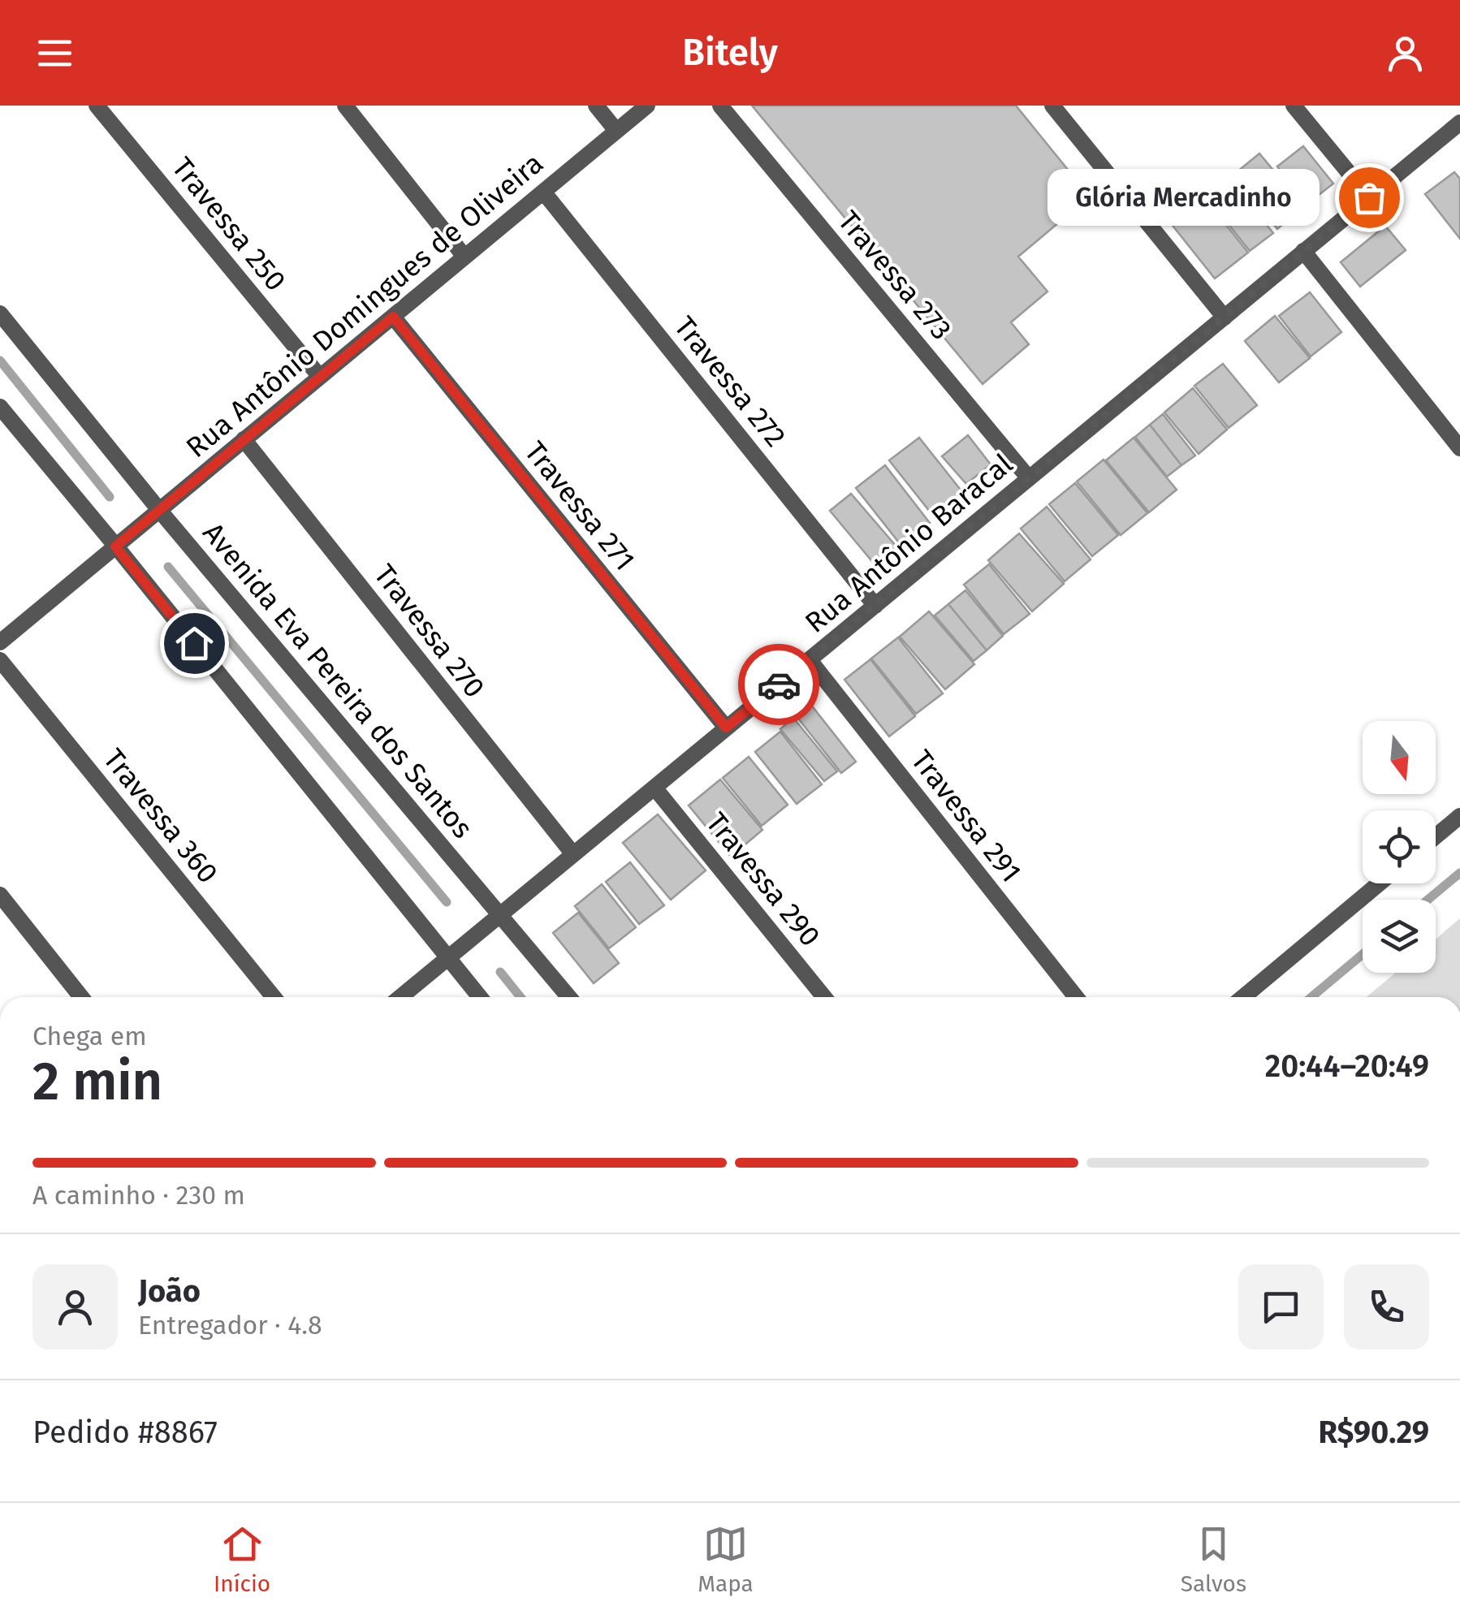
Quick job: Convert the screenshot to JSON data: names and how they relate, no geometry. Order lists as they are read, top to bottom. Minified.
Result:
{"streets":{"street":["Travessa 250","Travessa 273","Rua Antônio Domingues de Oliveira","Travessa 272","Travessa 271","Rua Antônio Baracal","Travessa 270","Avenida Eva Pereira dos Santos","Travessa 360","Travessa 291","Travessa 290"]},"crossings":[["Travessa 250","Rua Antônio Domingues de Oliveira"],["Travessa 273","Rua Antônio Baracal"],["Rua Antônio Domingues de Oliveira","Travessa 272"],["Rua Antônio Domingues de Oliveira","Travessa 271"],["Rua Antônio Domingues de Oliveira","Travessa 270"],["Rua Antônio Domingues de Oliveira","Avenida Eva Pereira dos Santos"],["Travessa 272","Rua Antônio Baracal"],["Travessa 271","Rua Antônio Baracal"],["Rua Antônio Baracal","Travessa 270"],["Rua Antônio Baracal","Avenida Eva Pereira dos Santos"],["Rua Antônio Baracal","Travessa 291"],["Rua Antônio Baracal","Travessa 290"]],"places":["Glória Mercadinho"],"north":"bottom","page":{"header":"Bitely","bubble":"Glória Mercadinho","heading":["2 min","Chega em","20:44–20:49"],"panel":["João","Entregador · 4.8","Pedido #8867","R$90.29"],"bar":"A caminho · 230 m","tabs":["Início","Mapa","Salvos"]}}
